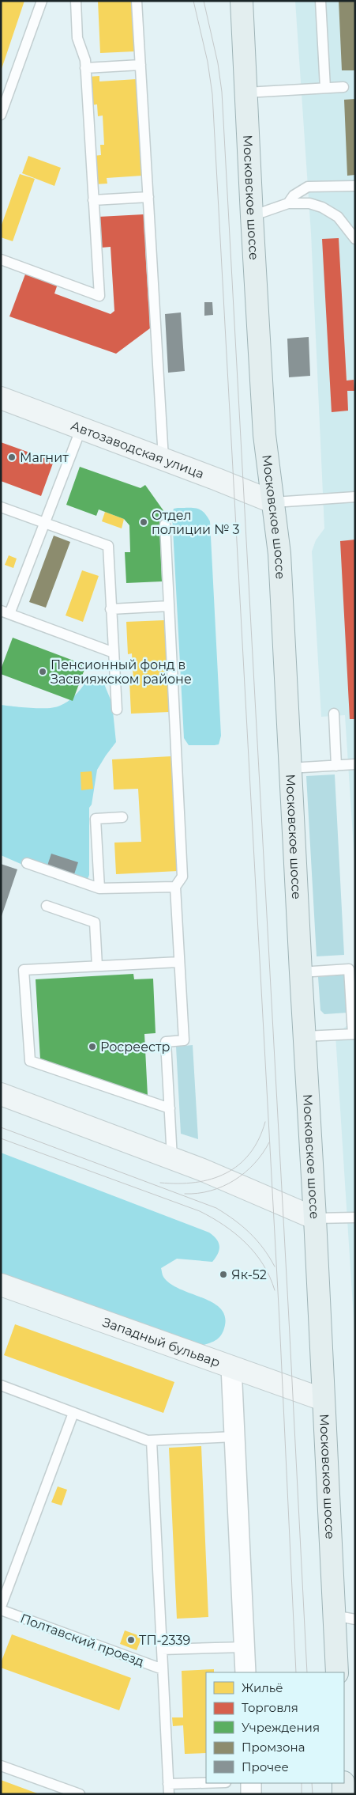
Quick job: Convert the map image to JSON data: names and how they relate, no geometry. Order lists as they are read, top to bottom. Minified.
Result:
{"streets":{"main road":["Московское шоссе"],"street":["Автозаводская улица","Западный бульвар"],"lane":["Полтавский проезд"]},"crossings":[["Московское шоссе","Автозаводская улица"],["Московское шоссе","Западный бульвар"]],"places":["Магнит","Отдел полиции № 3","Пенсионный фонд в Засвияжском районе","Росреестр","Як-52","ТП-2339"],"legend":["Жильё","Торговля","Учреждения","Промзона","Прочее"]}
